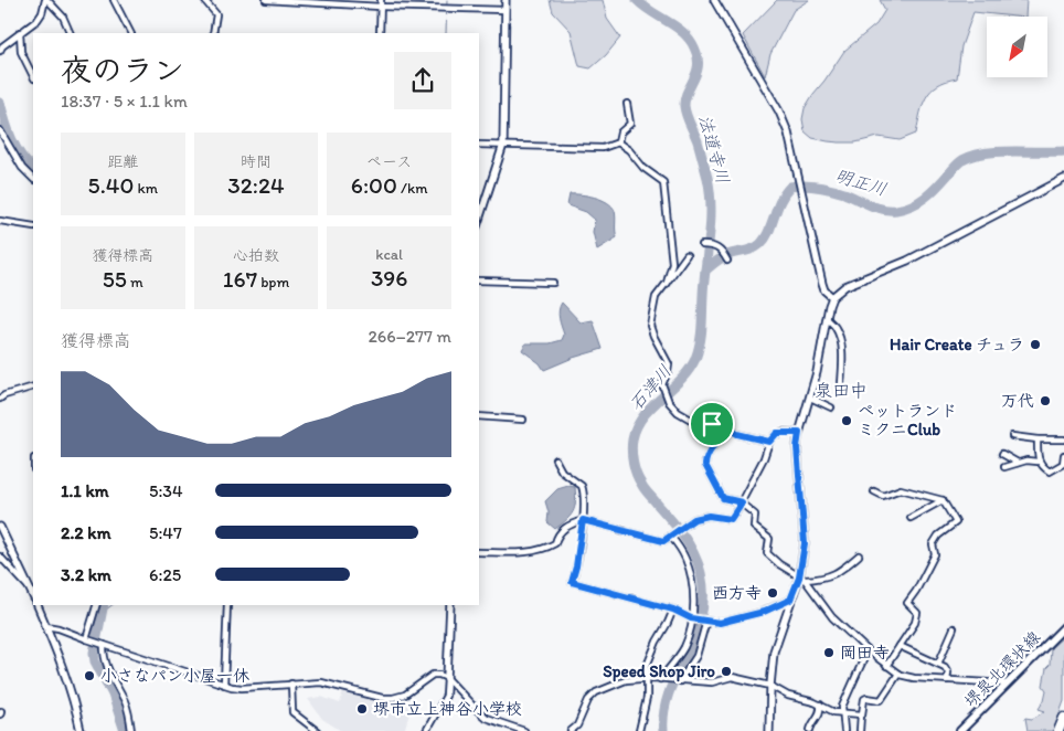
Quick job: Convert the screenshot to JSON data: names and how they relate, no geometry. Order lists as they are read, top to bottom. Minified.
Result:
{"streets":{"main road":["堺泉北環状線"]},"districts":["泉田中"],"water":["法道寺川","明正川","石津川"],"places":["Hair Create チュラ","万代","ペットランド ミクニClub","西方寺","岡田寺","Speed Shop Jiro","小さなパン小屋一休","堺市立上神谷小学校"],"north":"bottom left","page":{"heading":["夜のラン","18:37 · 5 × 1.1 km"],"stats":[["距離","5.40 km"],["時間","32:24"],["ペース","6:00 /km"],["獲得標高","55 m"],["心拍数","167 bpm"],["kcal","396"]],"chart":["獲得標高","266–277 m"],"list":[{"name":"1.1 km","note":"5:34"},{"name":"2.2 km","note":"5:47"},{"name":"3.2 km","note":"6:25"}]}}
